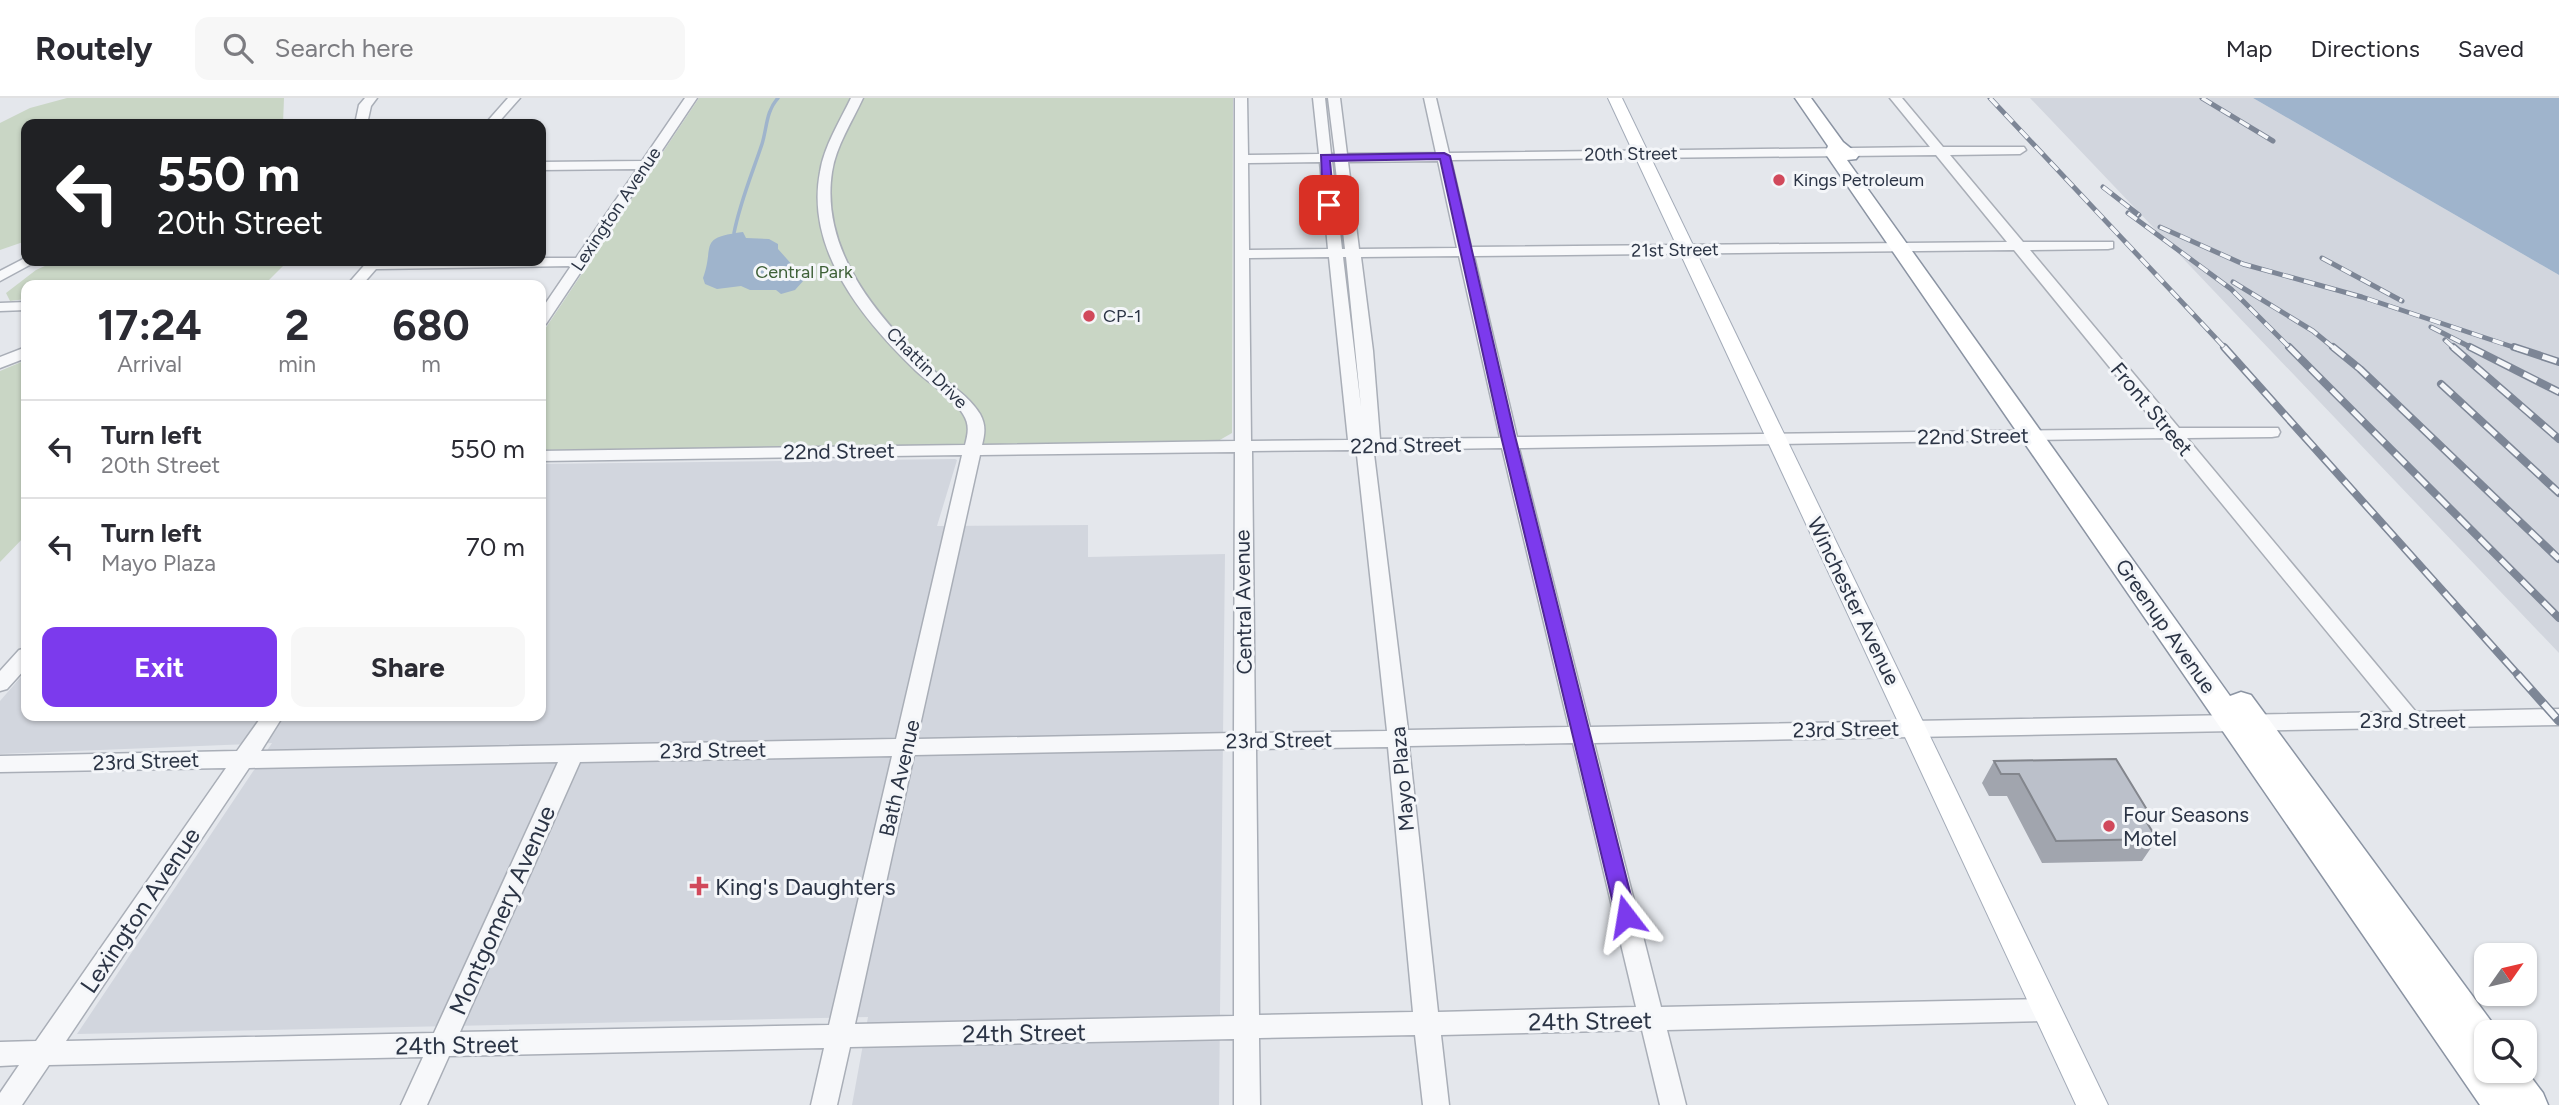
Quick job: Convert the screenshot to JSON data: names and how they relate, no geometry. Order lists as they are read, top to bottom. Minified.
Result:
{"streets":{"highway":["Greenup Avenue"],"main road":["Winchester Avenue"],"street":["20th Street","Lexington Avenue","21st Street","Chattin Drive","Front Street","22nd Street","Central Avenue","23rd Street","Bath Avenue","Mayo Plaza","Montgomery Avenue","24th Street"]},"crossings":[["20th Street","Front Street"],["20th Street","Winchester Avenue"],["20th Street","Central Avenue"],["20th Street","Greenup Avenue"],["20th Street","Mayo Plaza"],["Lexington Avenue","23rd Street"],["Lexington Avenue","24th Street"],["21st Street","Front Street"],["21st Street","Winchester Avenue"],["21st Street","Central Avenue"],["21st Street","Greenup Avenue"],["21st Street","Mayo Plaza"],["Chattin Drive","22nd Street"],["Chattin Drive","Bath Avenue"],["Front Street","22nd Street"],["Front Street","23rd Street"],["22nd Street","Winchester Avenue"],["22nd Street","Central Avenue"],["22nd Street","Greenup Avenue"],["22nd Street","Bath Avenue"],["22nd Street","Mayo Plaza"],["Winchester Avenue","23rd Street"],["Winchester Avenue","24th Street"],["Central Avenue","23rd Street"],["Central Avenue","24th Street"],["Greenup Avenue","23rd Street"],["23rd Street","Bath Avenue"],["23rd Street","Mayo Plaza"],["23rd Street","Montgomery Avenue"],["Bath Avenue","24th Street"],["Mayo Plaza","24th Street"],["Montgomery Avenue","24th Street"]],"parks":["Central Park"],"places":{"other":["Kings Petroleum","CP-1","Four Seasons Motel"],"health":["King's Daughters"]},"north":"top right","page":{"header":"Routely","search":"Search here","nav":["Map","Directions","Saved"],"turn":["550 m","20th Street"],"eta":["17:24","Arrival","2","min","680","m"],"list":[{"name":"Turn left","note":"20th Street","value":"550 m"},{"name":"Turn left","note":"Mayo Plaza","value":"70 m"}],"buttons":["Exit","Share"]}}
